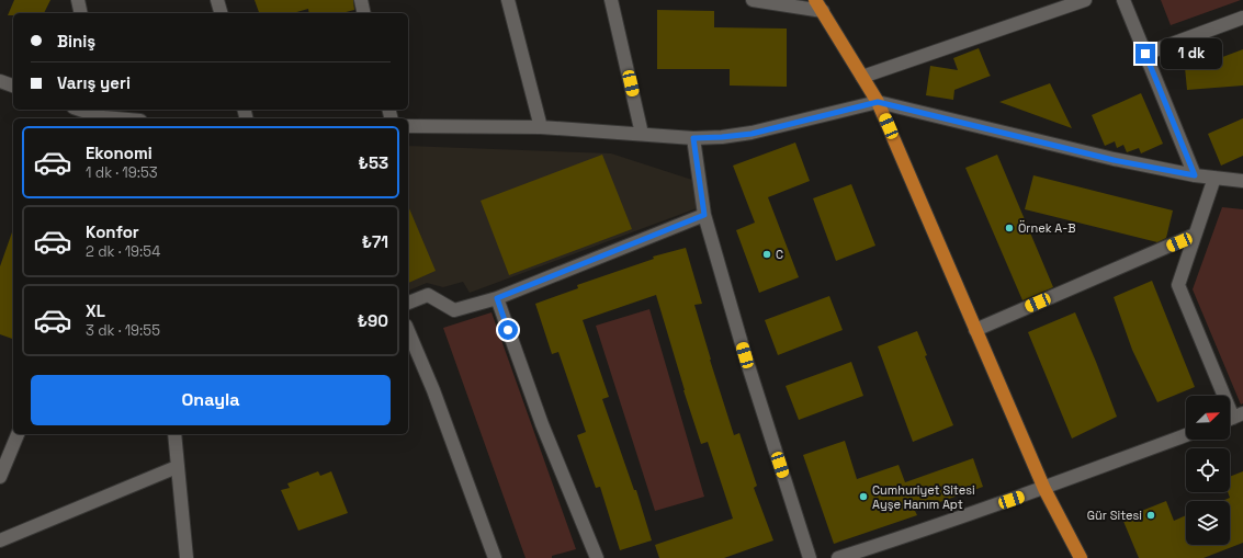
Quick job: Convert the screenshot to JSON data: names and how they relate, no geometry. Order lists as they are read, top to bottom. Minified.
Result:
{"places":["Örnek A-B","C","Cumhuriyet Sitesi Ayşe Hanım Apt","Gür Sitesi"],"north":"top right","page":{"banner":["Biniş","Varış yeri"],"bubble":"1 dk","list":[{"name":"Ekonomi","note":"1 dk · 19:53","value":"₺53"},{"name":"Konfor","note":"2 dk · 19:54","value":"₺71"},{"name":"XL","note":"3 dk · 19:55","value":"₺90"}],"buttons":"Onayla"}}
